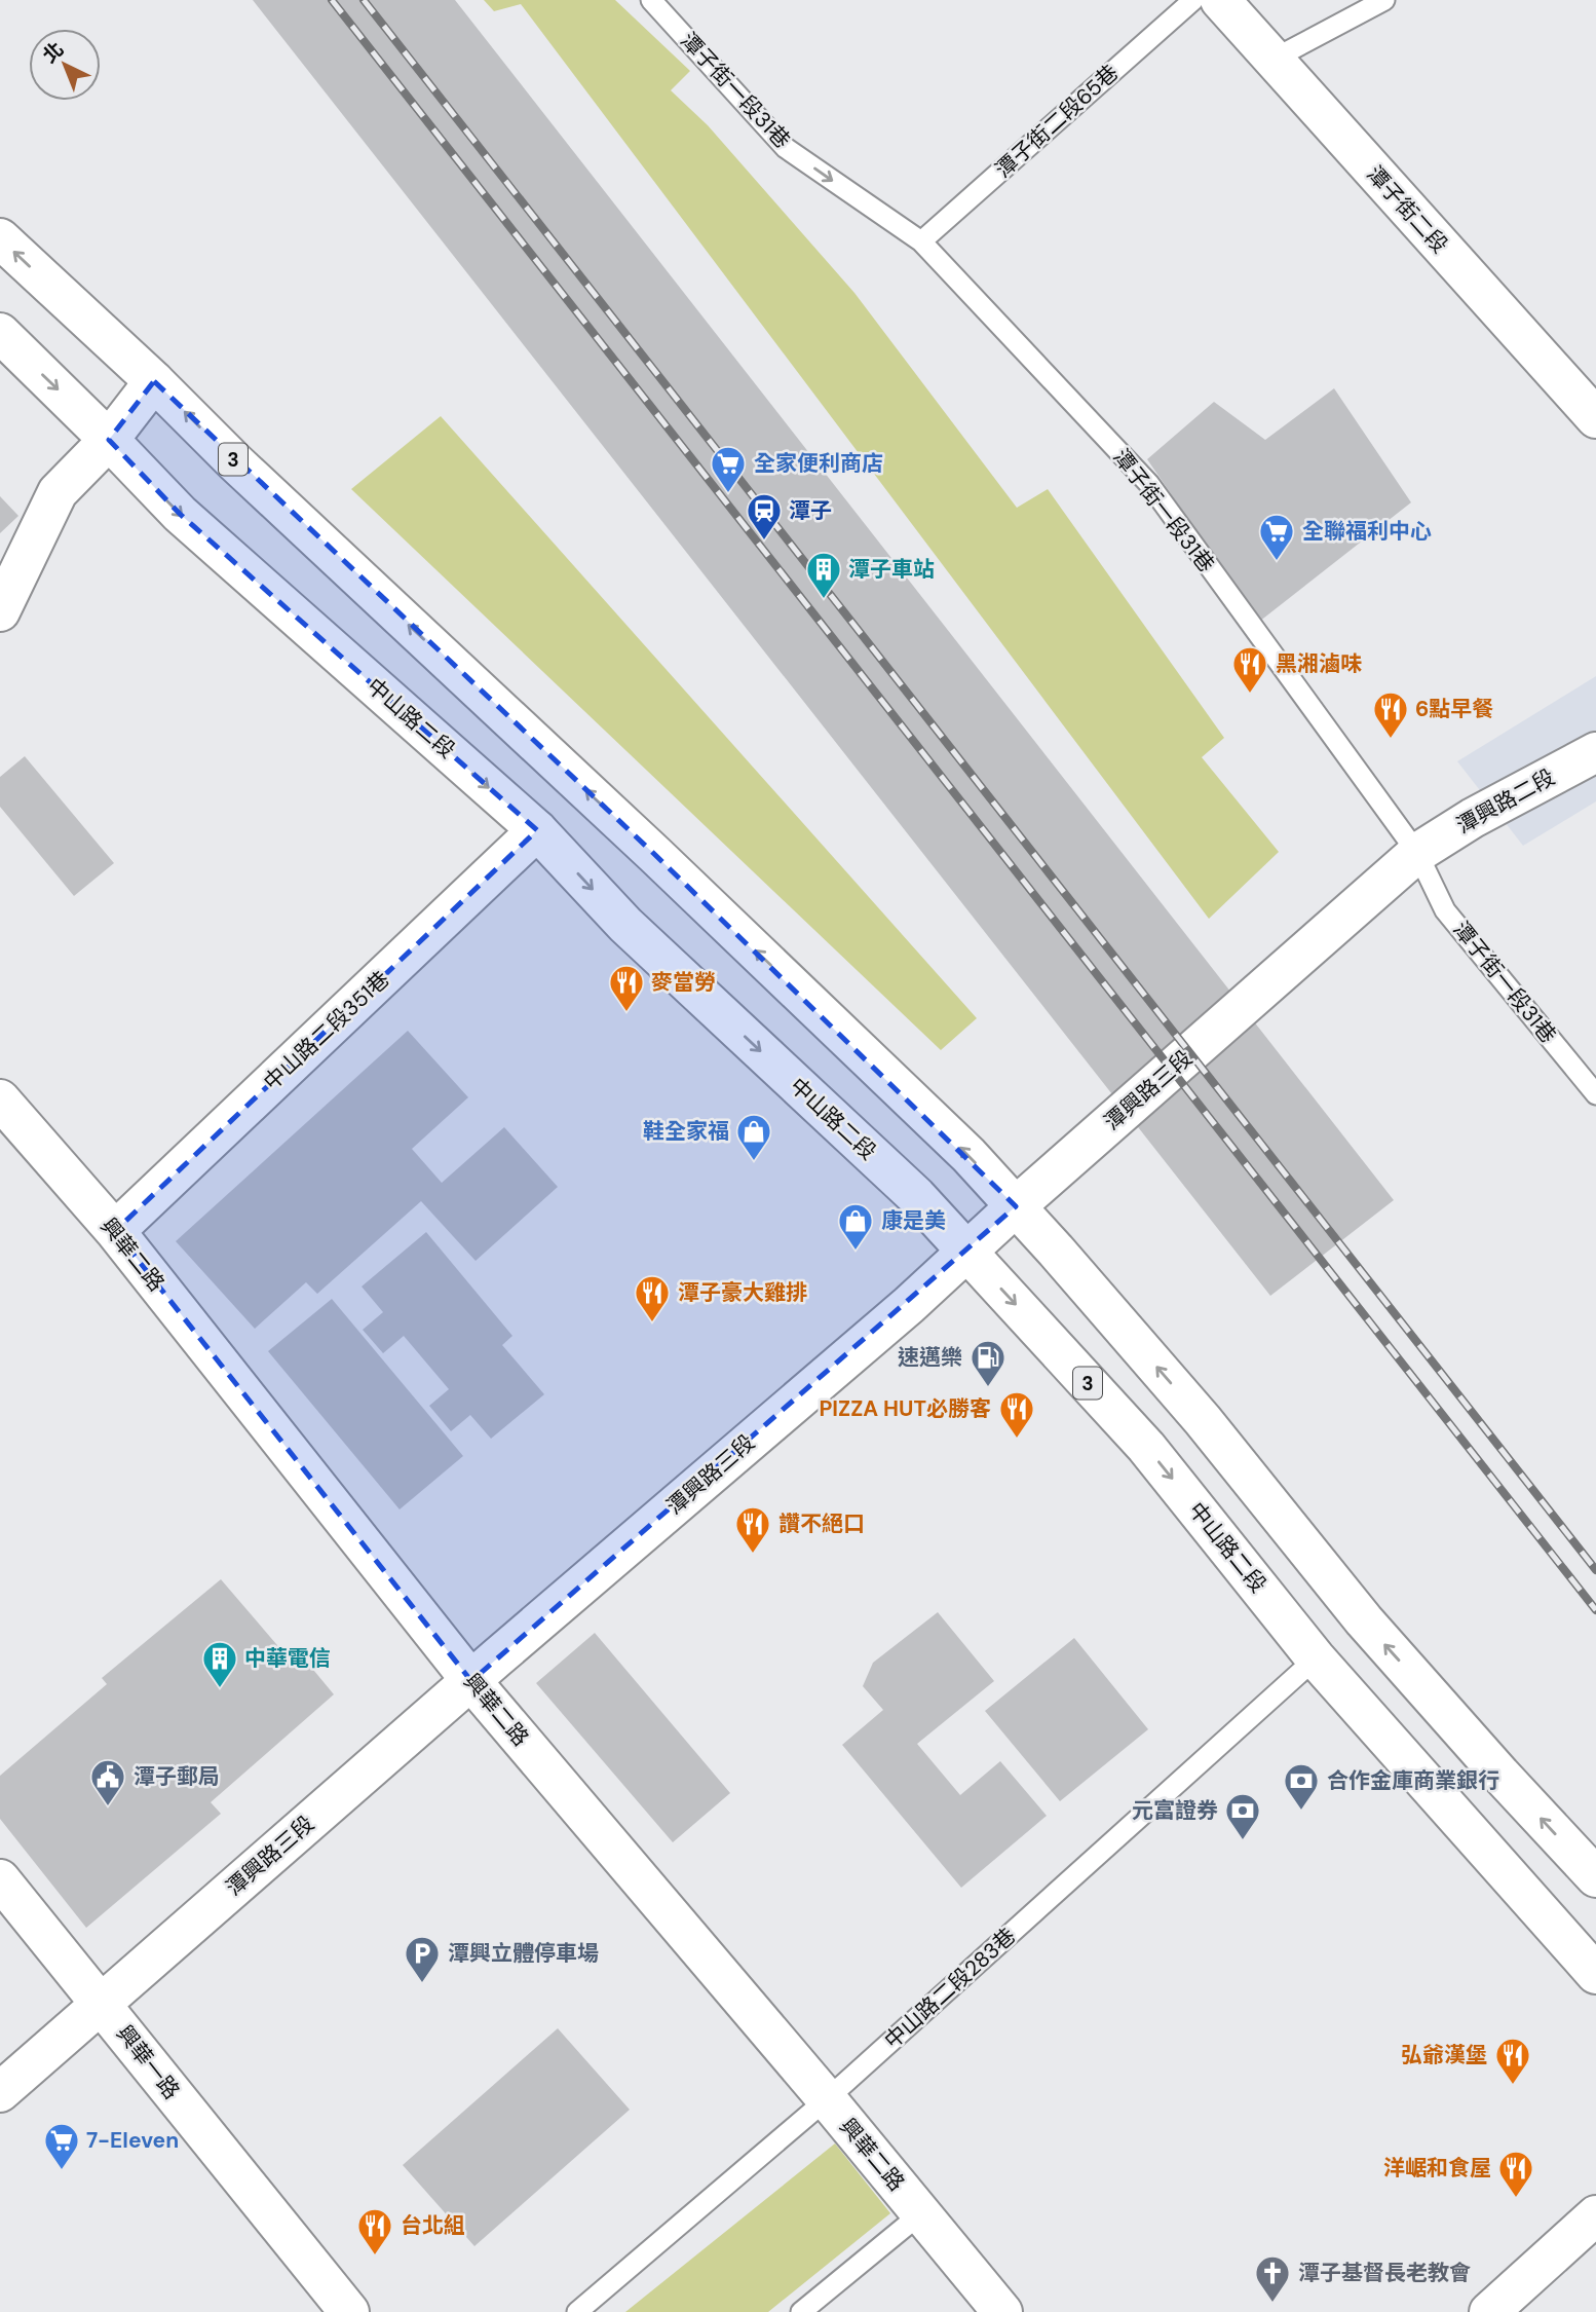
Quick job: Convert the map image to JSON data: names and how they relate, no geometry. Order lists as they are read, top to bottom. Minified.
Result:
{"streets":{"street":["潭子街二段","3","中山路二段","潭興路二段","中山路二段351巷","潭興路三段","興華二路","興華一路"],"lane":["潭子街一段31巷","潭子街二段65巷","中山路二段283巷"]},"crossings":[["潭子街一段31巷","潭子街二段65巷"],["潭子街一段31巷","潭興路二段"],["潭子街一段31巷","潭興路三段"],["3","潭興路三段"],["中山路二段","中山路二段351巷"],["中山路二段","潭興路三段"],["中山路二段","中山路二段283巷"],["潭興路二段","潭興路三段"],["中山路二段351巷","興華二路"],["潭興路三段","興華二路"],["潭興路三段","興華一路"],["興華二路","中山路二段283巷"]],"places":{"supermarket":["全家便利商店","全聯福利中心","7-Eleven"],"station":["潭子"],"building":["潭子車站","中華電信"],"restaurant":["黑湘滷味","6點早餐","麥當勞","潭子豪大雞排","PIZZA HUT必勝客","讚不絕口","弘爺漢堡","洋崌和食屋","台北組"],"shop":["鞋全家福","康是美"],"fuel station":["速邁樂"],"public building":["潭子郵局"],"bank":["合作金庫商業銀行","元富證券"],"parking":["潭興立體停車場"],"church":["潭子基督長老教會"]},"north":"top left"}
